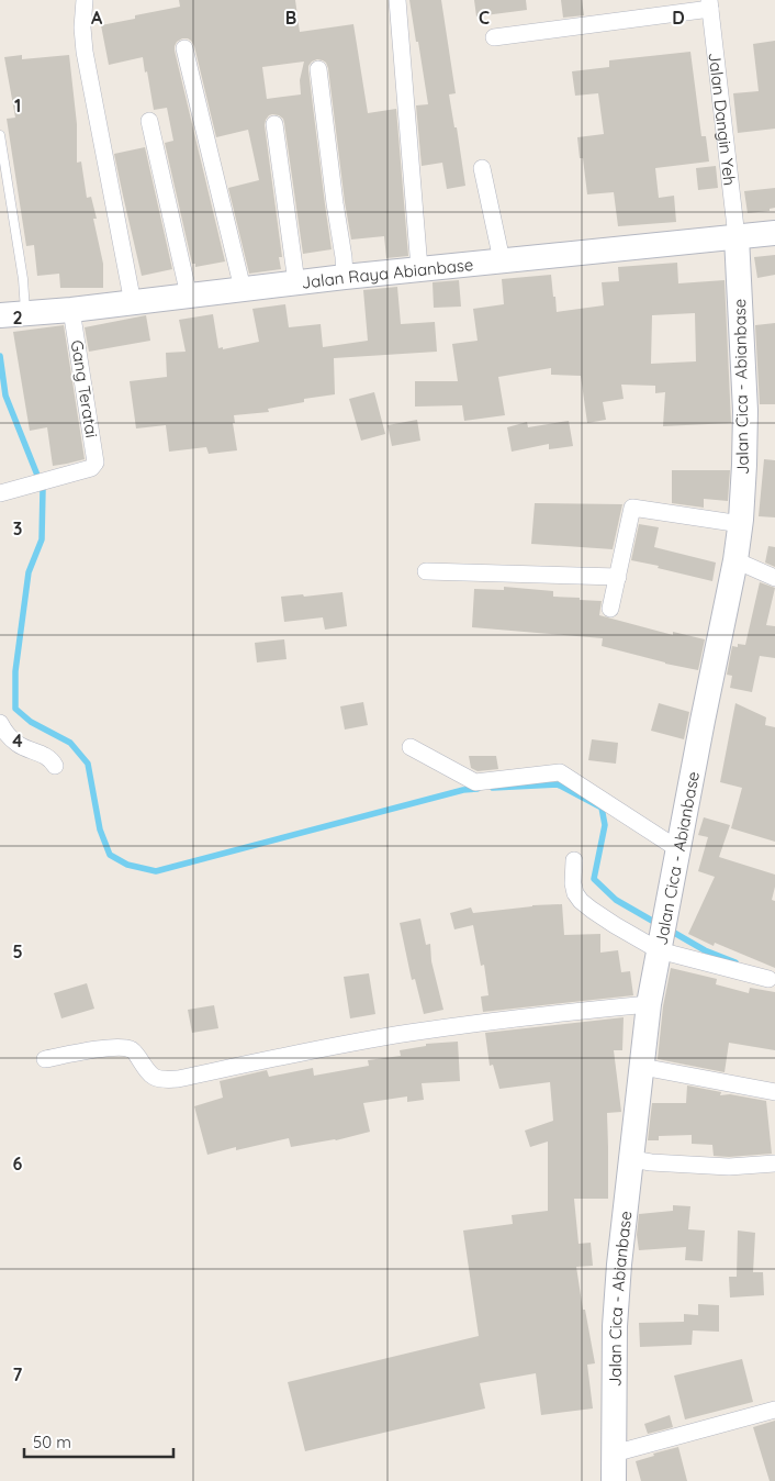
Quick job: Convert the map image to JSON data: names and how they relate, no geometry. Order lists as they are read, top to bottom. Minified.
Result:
{"streets":{"street":["Jalan Dangin Yeh","Jalan Raya Abianbase","Jalan Cica - Abianbase","Gang Teratai"]},"crossings":[["Jalan Dangin Yeh","Jalan Raya Abianbase"],["Jalan Dangin Yeh","Jalan Cica - Abianbase"],["Jalan Raya Abianbase","Jalan Cica - Abianbase"],["Jalan Raya Abianbase","Gang Teratai"]],"scale_bar":"50 m","grid":{"columns":["A","B","C","D"],"rows":["1","2","3","4","5","6","7"]}}
